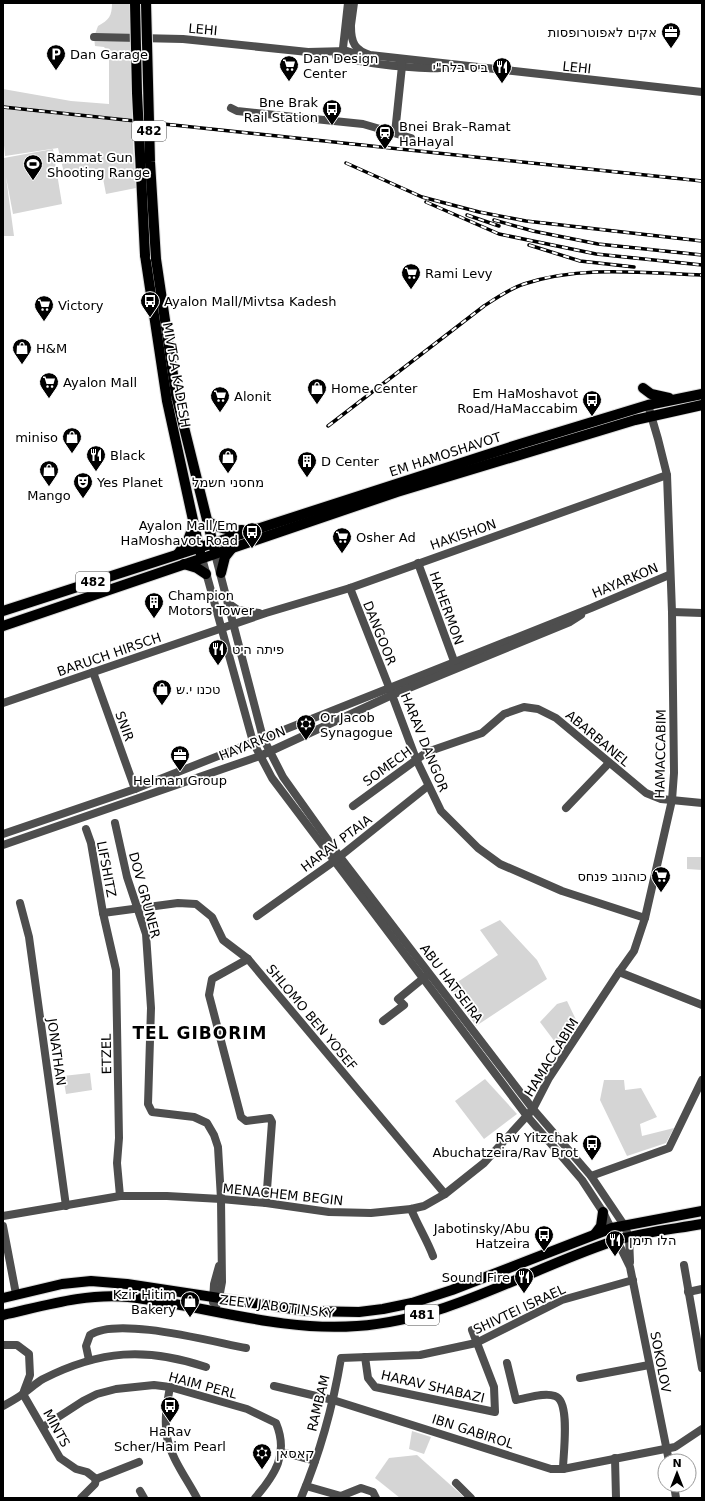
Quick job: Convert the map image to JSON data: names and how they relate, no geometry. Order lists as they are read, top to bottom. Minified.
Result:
{"streets":{"main road":["482","MIVTSA KADESH","EM HAMOSHAVOT","ZEEV JABOTINSKY","481"],"street":["LEHI","HAKISHON","HAYARKON","HAHERMON","DANGOOR","BARUCH HIRSCH","SNIR","ABARBANEL","HARAV DANGOR","HAMACCABIM","SOMECH","HARAV PTAIA","LIFSHITZ","DOV GRUNER","ABU HATSEIRA","SHLOMO BEN YOSEF","JONATHAN","ETZEL","MENACHEM BEGIN","SHIVTEI ISRAEL","SOKOLOV","HAIM PERL","HARAV SHABAZI","RAMBAM","MINTS","IBN GABIROL"]},"crossings":[["482","MIVTSA KADESH"],["482","EM HAMOSHAVOT"],["MIVTSA KADESH","EM HAMOSHAVOT"],["MIVTSA KADESH","HAKISHON"],["MIVTSA KADESH","HAYARKON"],["MIVTSA KADESH","BARUCH HIRSCH"],["MIVTSA KADESH","ABU HATSEIRA"],["EM HAMOSHAVOT","HAMACCABIM"],["HAKISHON","HAHERMON"],["HAKISHON","DANGOOR"],["HAKISHON","BARUCH HIRSCH"],["HAKISHON","HAMACCABIM"],["HAYARKON","HAHERMON"],["HAYARKON","DANGOOR"],["HAYARKON","SNIR"],["HAYARKON","HARAV DANGOR"],["HAYARKON","HAMACCABIM"],["HAYARKON","ABU HATSEIRA"],["DANGOOR","HARAV DANGOR"],["BARUCH HIRSCH","SNIR"],["ABARBANEL","HAMACCABIM"],["ABARBANEL","SOMECH"],["HARAV DANGOR","HAMACCABIM"],["HARAV DANGOR","SOMECH"],["HARAV DANGOR","HARAV PTAIA"],["HAMACCABIM","ABU HATSEIRA"],["HAMACCABIM","MENACHEM BEGIN"],["HARAV PTAIA","ABU HATSEIRA"],["LIFSHITZ","SHLOMO BEN YOSEF"],["LIFSHITZ","ETZEL"],["DOV GRUNER","SHLOMO BEN YOSEF"],["DOV GRUNER","MENACHEM BEGIN"],["DOV GRUNER","ZEEV JABOTINSKY"],["ABU HATSEIRA","MENACHEM BEGIN"],["ABU HATSEIRA","ZEEV JABOTINSKY"],["ABU HATSEIRA","SOKOLOV"],["SHLOMO BEN YOSEF","ETZEL"],["SHLOMO BEN YOSEF","MENACHEM BEGIN"],["JONATHAN","MENACHEM BEGIN"],["ETZEL","MENACHEM BEGIN"],["ZEEV JABOTINSKY","SOKOLOV"],["SHIVTEI ISRAEL","SOKOLOV"],["SHIVTEI ISRAEL","HARAV SHABAZI"],["SHIVTEI ISRAEL","RAMBAM"],["SOKOLOV","IBN GABIROL"],["HAIM PERL","MINTS"],["RAMBAM","IBN GABIROL"]],"districts":["TEL GIBORIM"],"places":{"office":["אקים לאפוטרופסות","Helman Group"],"parking":["Dan Garage"],"supermarket":["Dan Design Center","Rami Levy","Victory","Ayalon Mall","Alonit","Osher Ad","כוהנוב פנחס"],"restaurant":["ביס בלח\"י","Black","פיתה היט","הלו תימן","Sound Fire"],"bus stop":["Bne Brak Rail Station","Ayalon Mall/Mivtsa Kadesh","Em HaMoshavot Road/HaMaccabim","Ayalon Mall/Em HaMoshavot Road","Rav Yitzchak Abuchatzeira/Rav Brot","Jabotinsky/Abu Hatzeira","HaRav Scher/Haim Pearl"],"station":["Bnei Brak–Ramat HaHayal"],"sports":["Rammat Gun Shooting Range"],"shop":["H&M","Home Center","miniso","מחסני חשמל","Mango","טכנו י.ש","Kzir Hitim Bakery"],"building":["D Center","Champion Motors Tower"],"theatre":["Yes Planet"],"synagogue":["Or Jacob Synagogue","קאסאן"]},"north":"top"}
